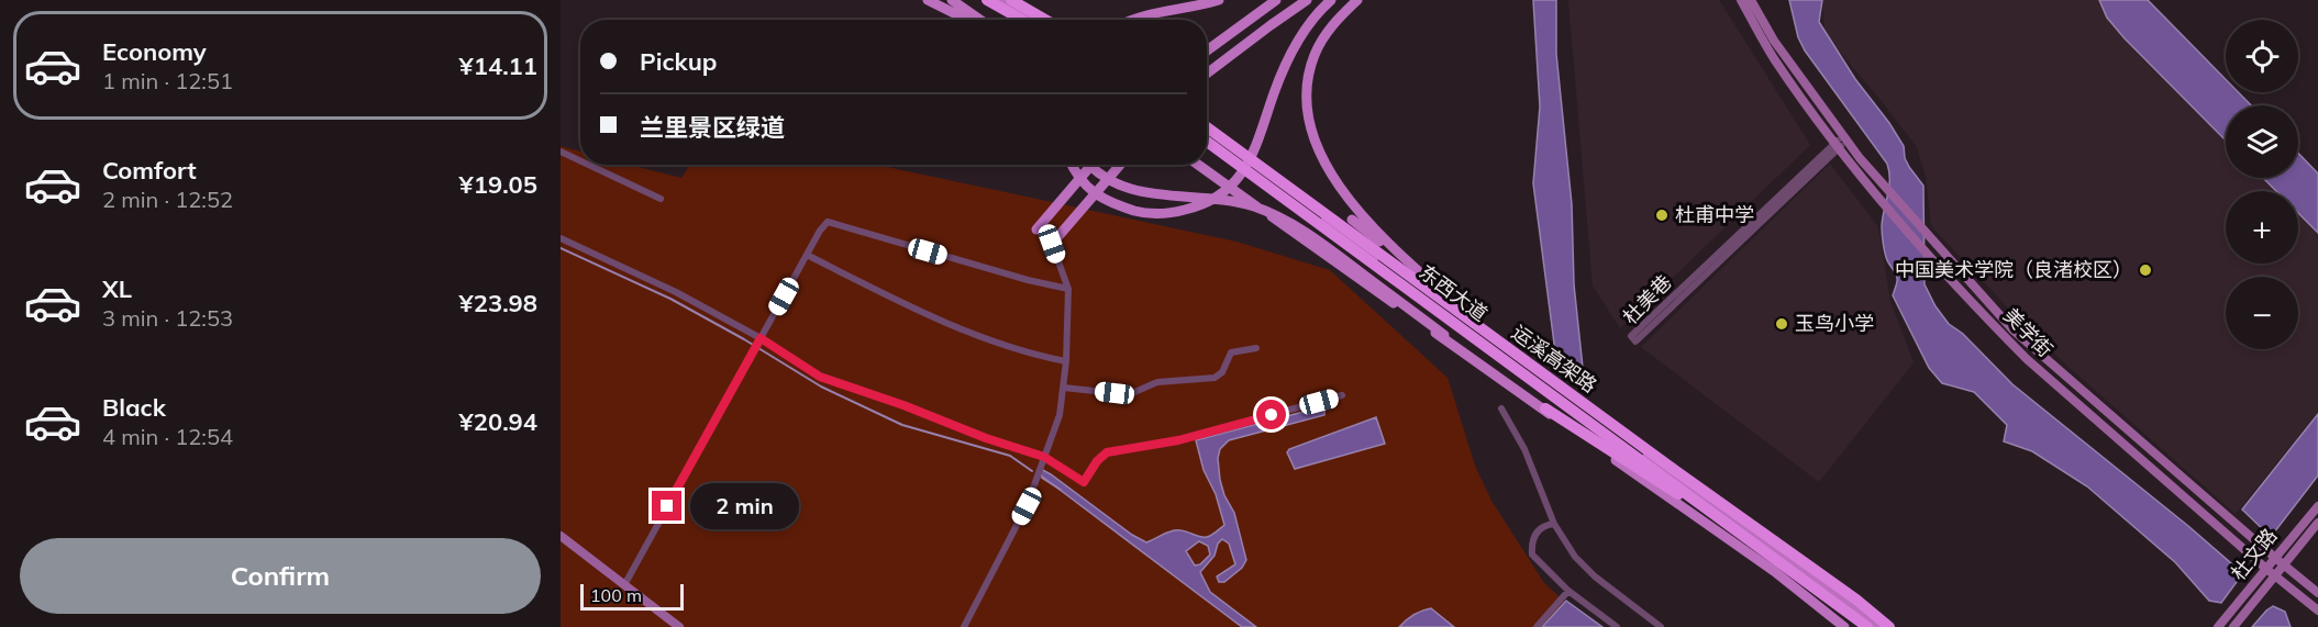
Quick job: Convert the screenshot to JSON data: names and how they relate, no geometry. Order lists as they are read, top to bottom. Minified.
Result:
{"streets":{"highway":["运溪高架路"],"main road":["东西大道"],"street":["杜美巷","美学街","杜文路"]},"crossings":[["杜美巷","美学街"],["美学街","杜文路"]],"places":["杜甫中学","中国美术学院（良渚校区）","玉鸟小学"],"scale_bar":"100 m","page":{"list":[{"name":"Economy","note":"1 min · 12:51","value":"¥14.11"},{"name":"Comfort","note":"2 min · 12:52","value":"¥19.05"},{"name":"XL","note":"3 min · 12:53","value":"¥23.98"},{"name":"Black","note":"4 min · 12:54","value":"¥20.94"}],"map_buttons":["+","−"],"banner":["Pickup","兰里景区绿道"],"bubble":"2 min","buttons":"Confirm","scale":"100 m"}}
